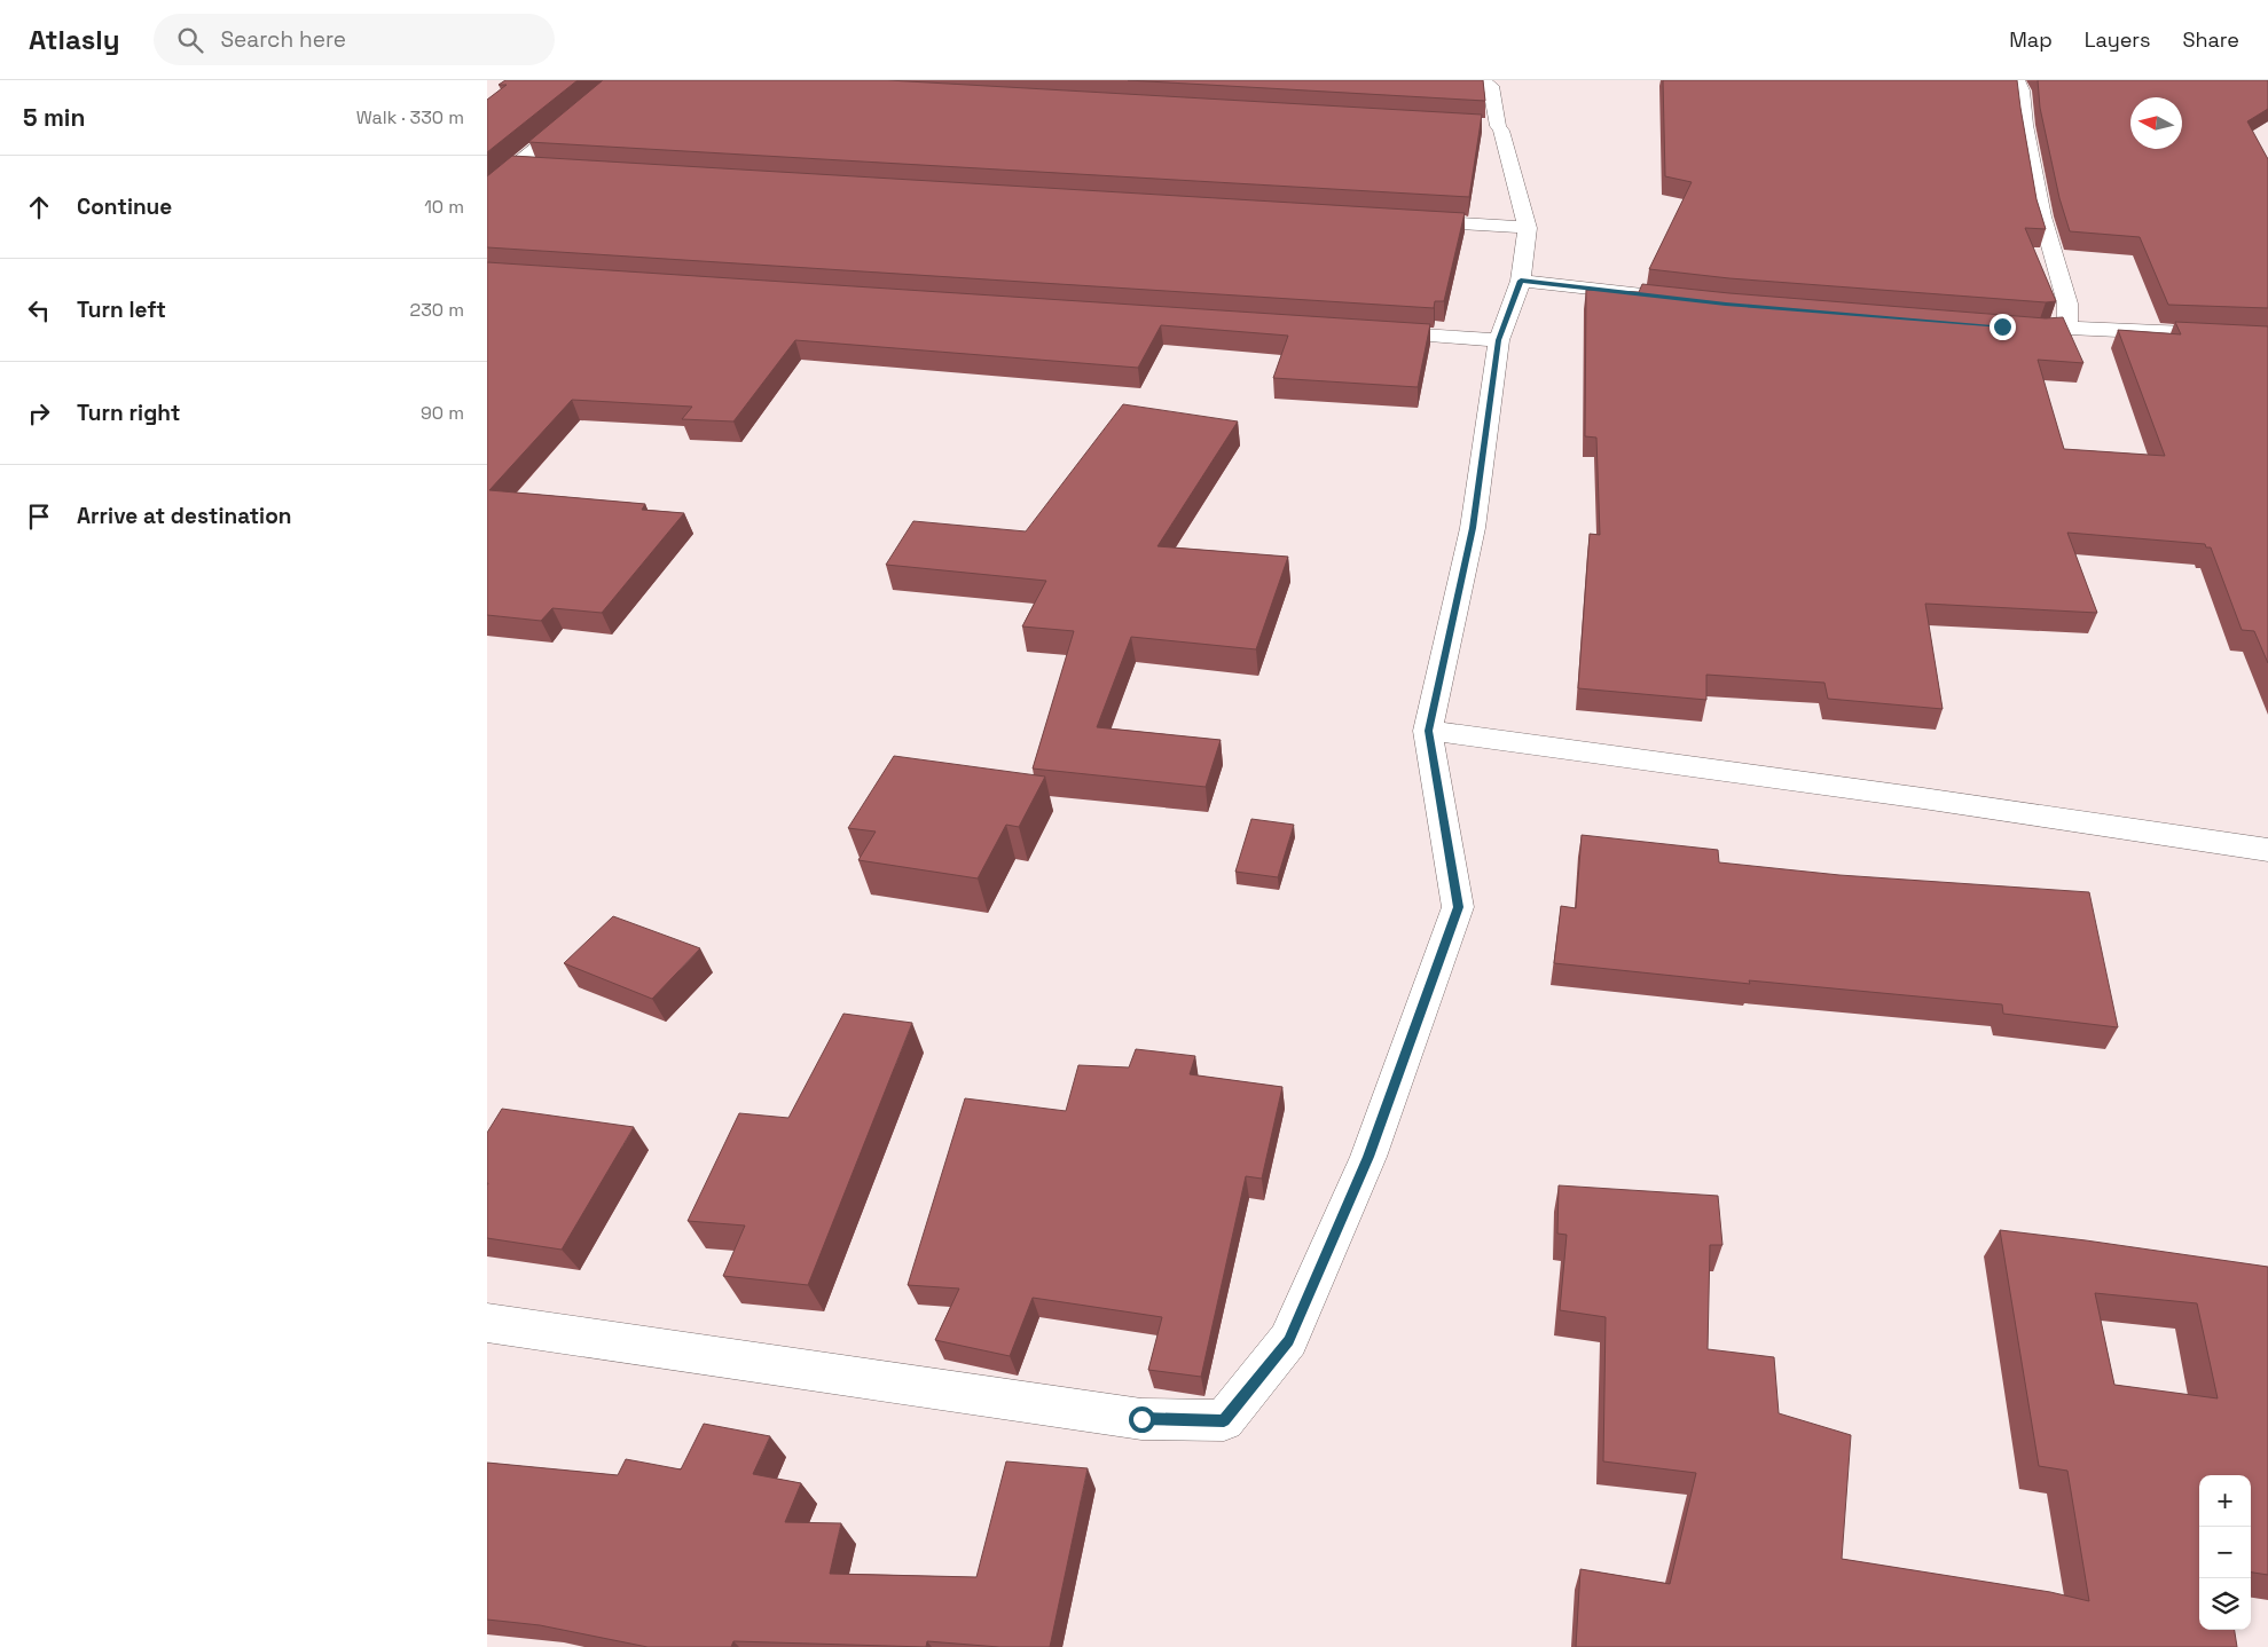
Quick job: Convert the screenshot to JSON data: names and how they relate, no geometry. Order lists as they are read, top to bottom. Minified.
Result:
{"north":"left","page":{"header":"Atlasly","search":"Search here","nav":["Map","Layers","Share"],"heading":["5 min","Walk · 330 m"],"list":[["Continue","10 m"],["Turn left","230 m"],["Turn right","90 m"],"Arrive at destination"],"map_buttons":["+","−"]}}
